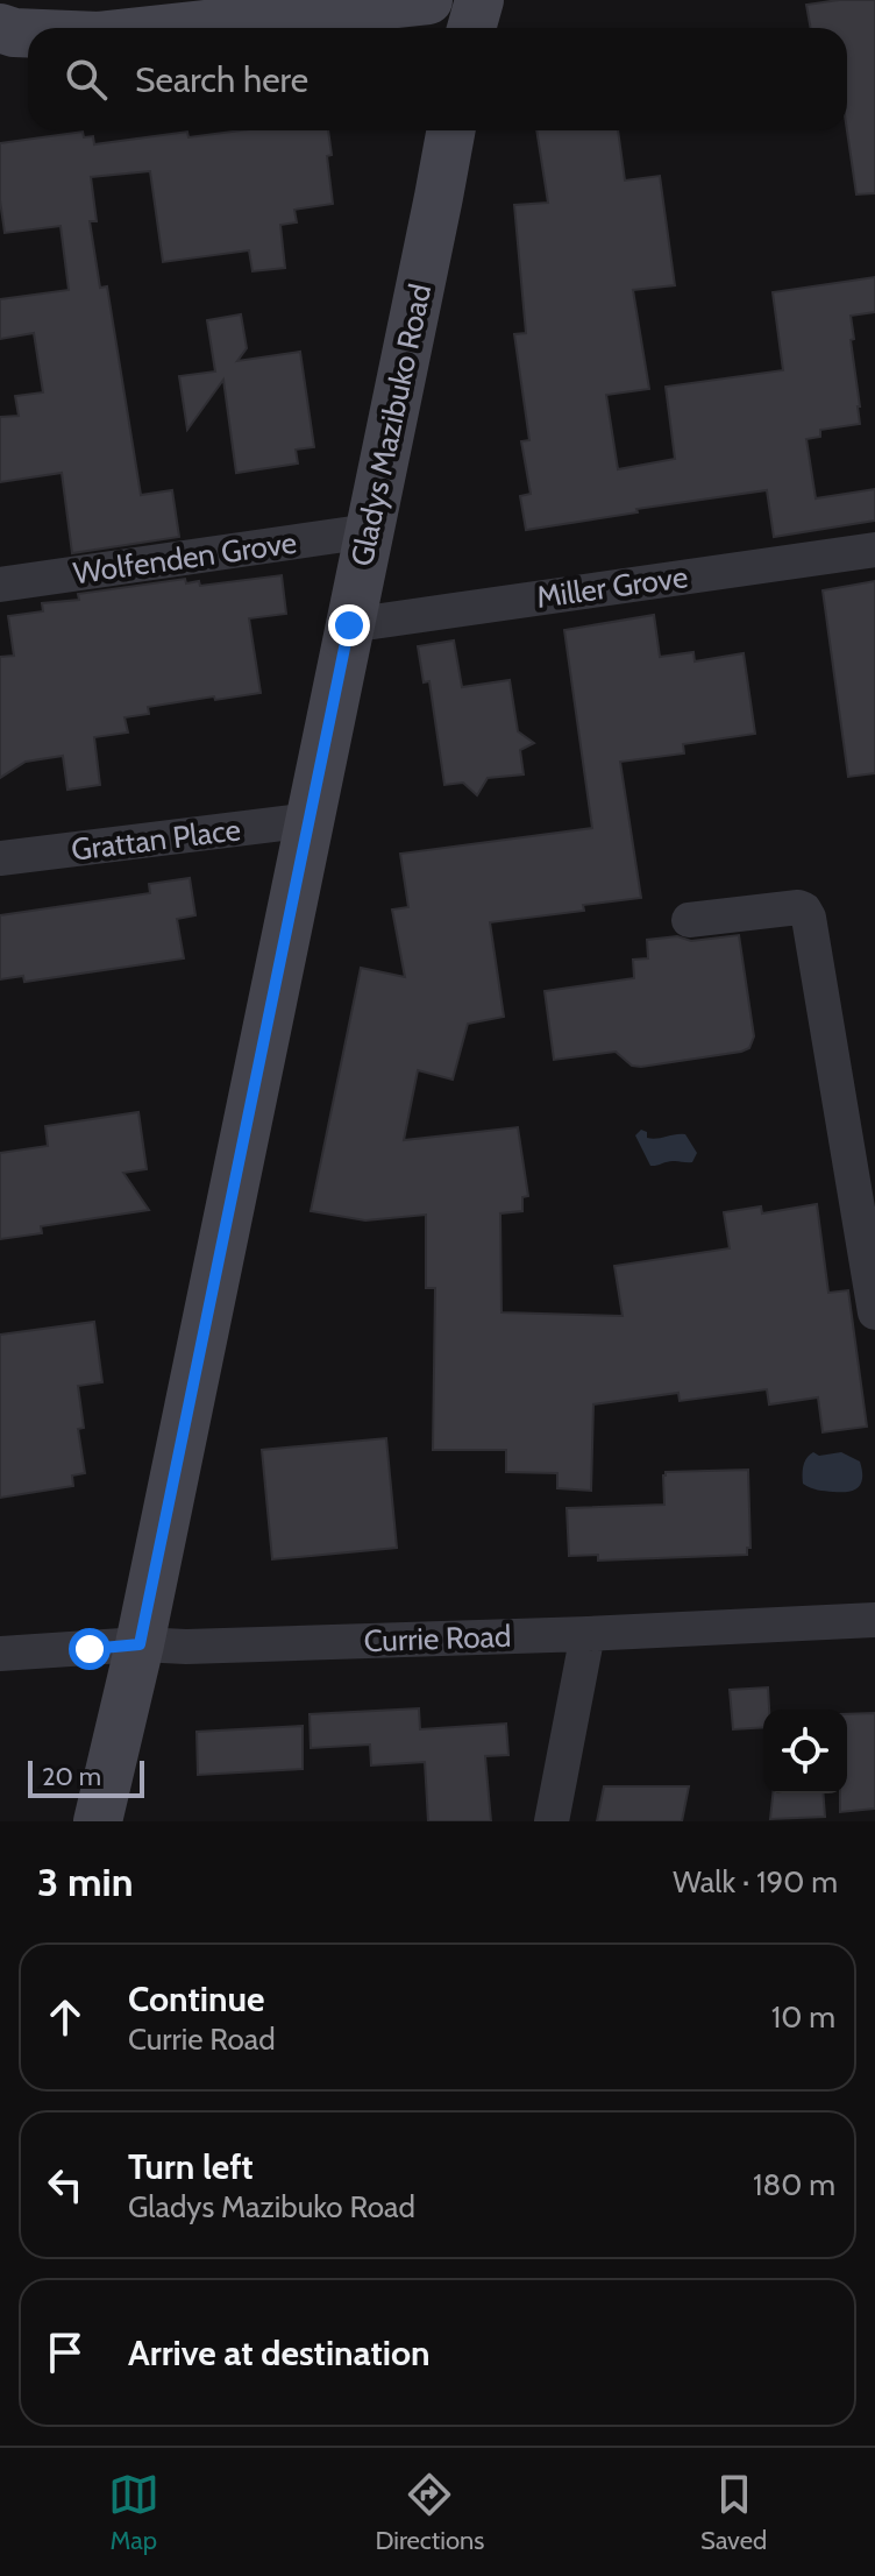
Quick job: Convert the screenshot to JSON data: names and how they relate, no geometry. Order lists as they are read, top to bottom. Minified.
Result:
{"streets":{"street":["Gladys Mazibuko Road","Wolfenden Grove","Miller Grove","Grattan Place","Currie Road"]},"crossings":[["Gladys Mazibuko Road","Wolfenden Grove"],["Gladys Mazibuko Road","Miller Grove"],["Gladys Mazibuko Road","Grattan Place"],["Gladys Mazibuko Road","Currie Road"]],"scale_bar":"20 m","page":{"search":"Search here","scale":"20 m","heading":["3 min","Walk · 190 m"],"list":[["Continue","Currie Road","10 m"],["Turn left","Gladys Mazibuko Road","180 m"],"Arrive at destination"],"nav":["Map","Directions","Saved"]}}
